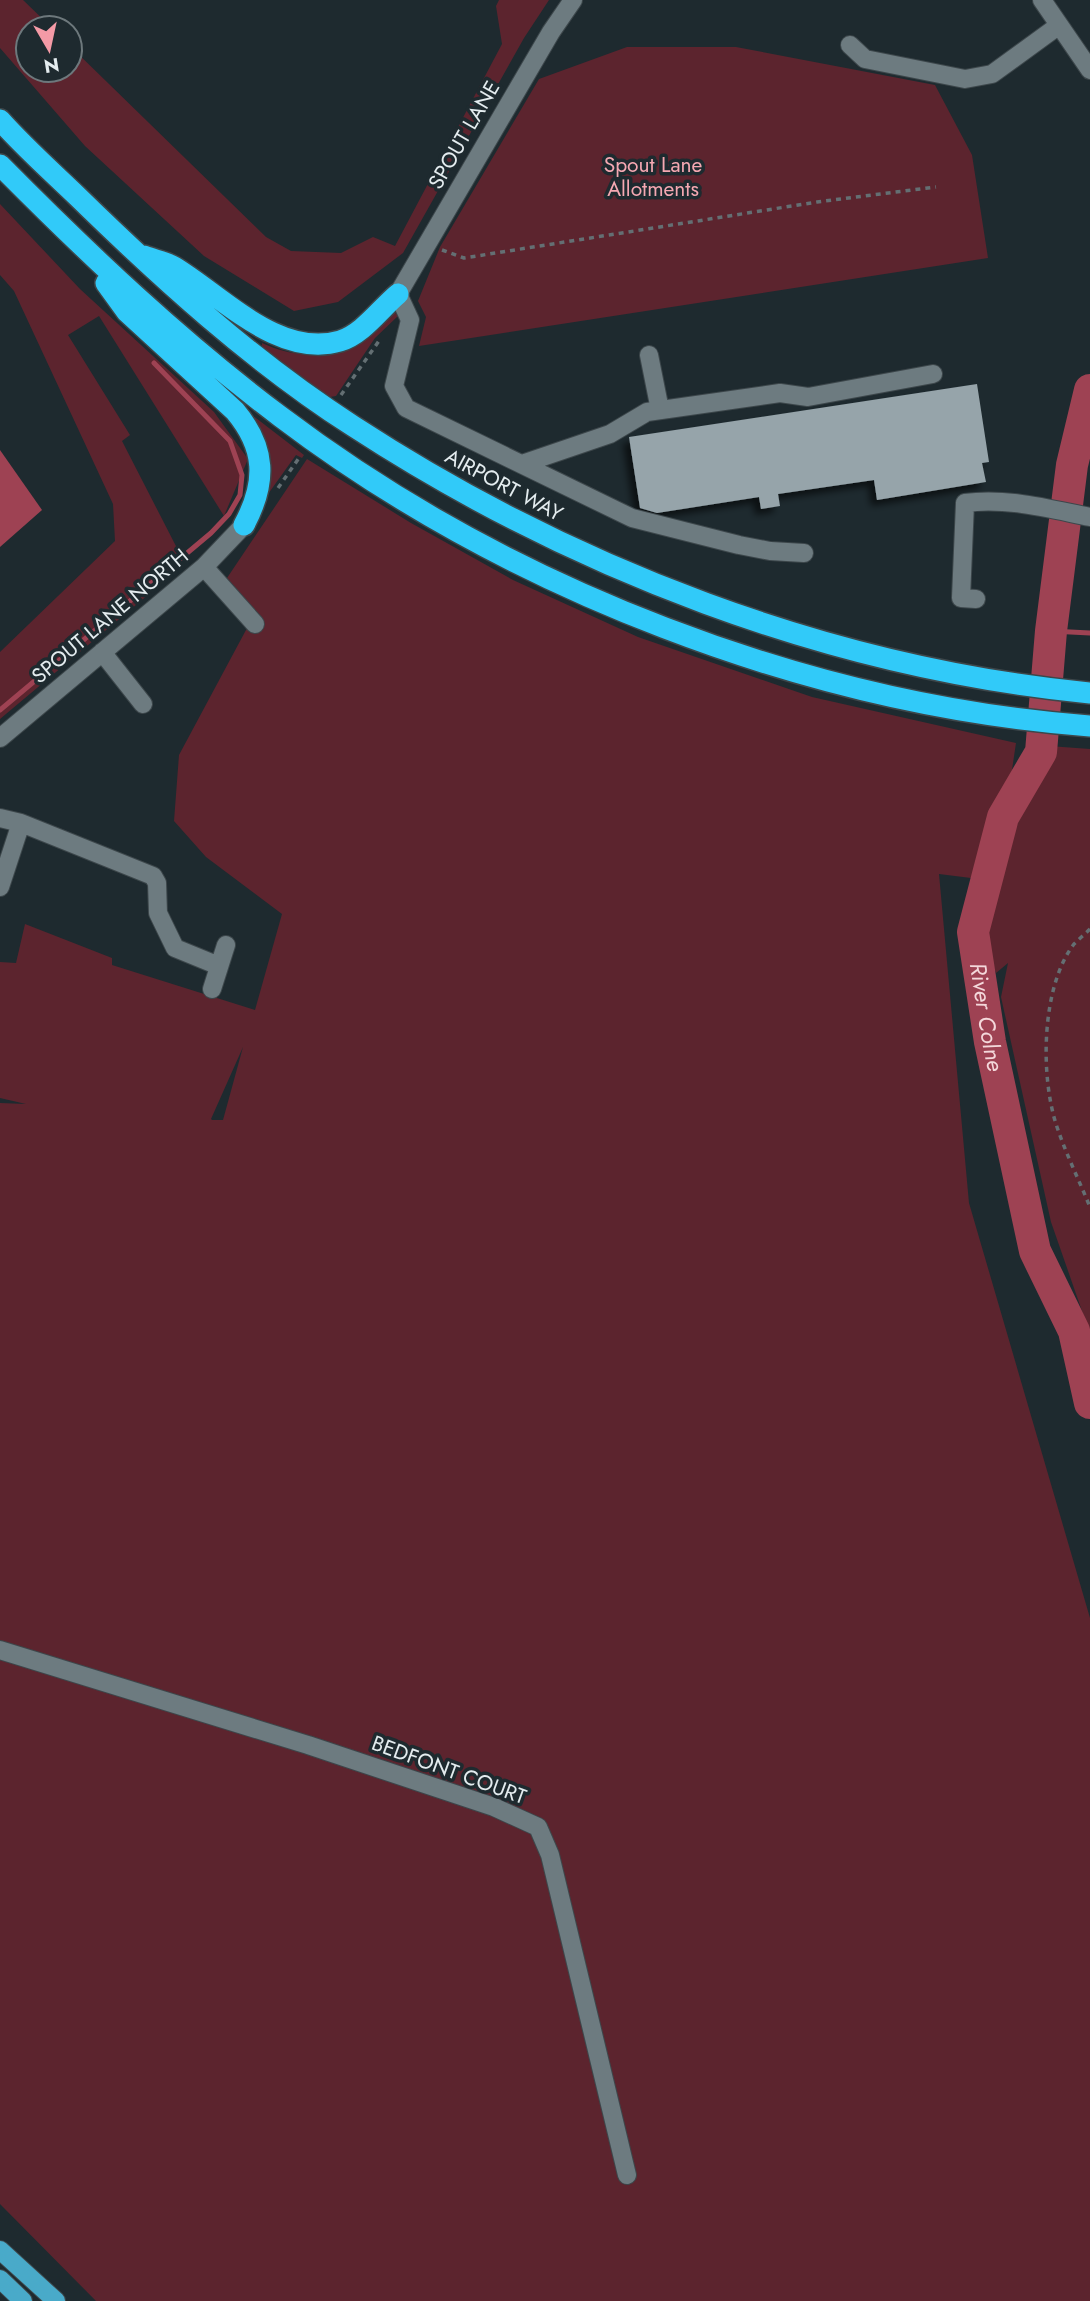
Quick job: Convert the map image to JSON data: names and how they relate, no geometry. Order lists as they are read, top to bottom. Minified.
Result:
{"streets":{"highway":["AIRPORT WAY"],"street":["SPOUT LANE","SPOUT LANE NORTH","BEDFONT COURT"]},"water":["River Colne"],"parks":["Spout Lane Allotments"],"north":"bottom"}
